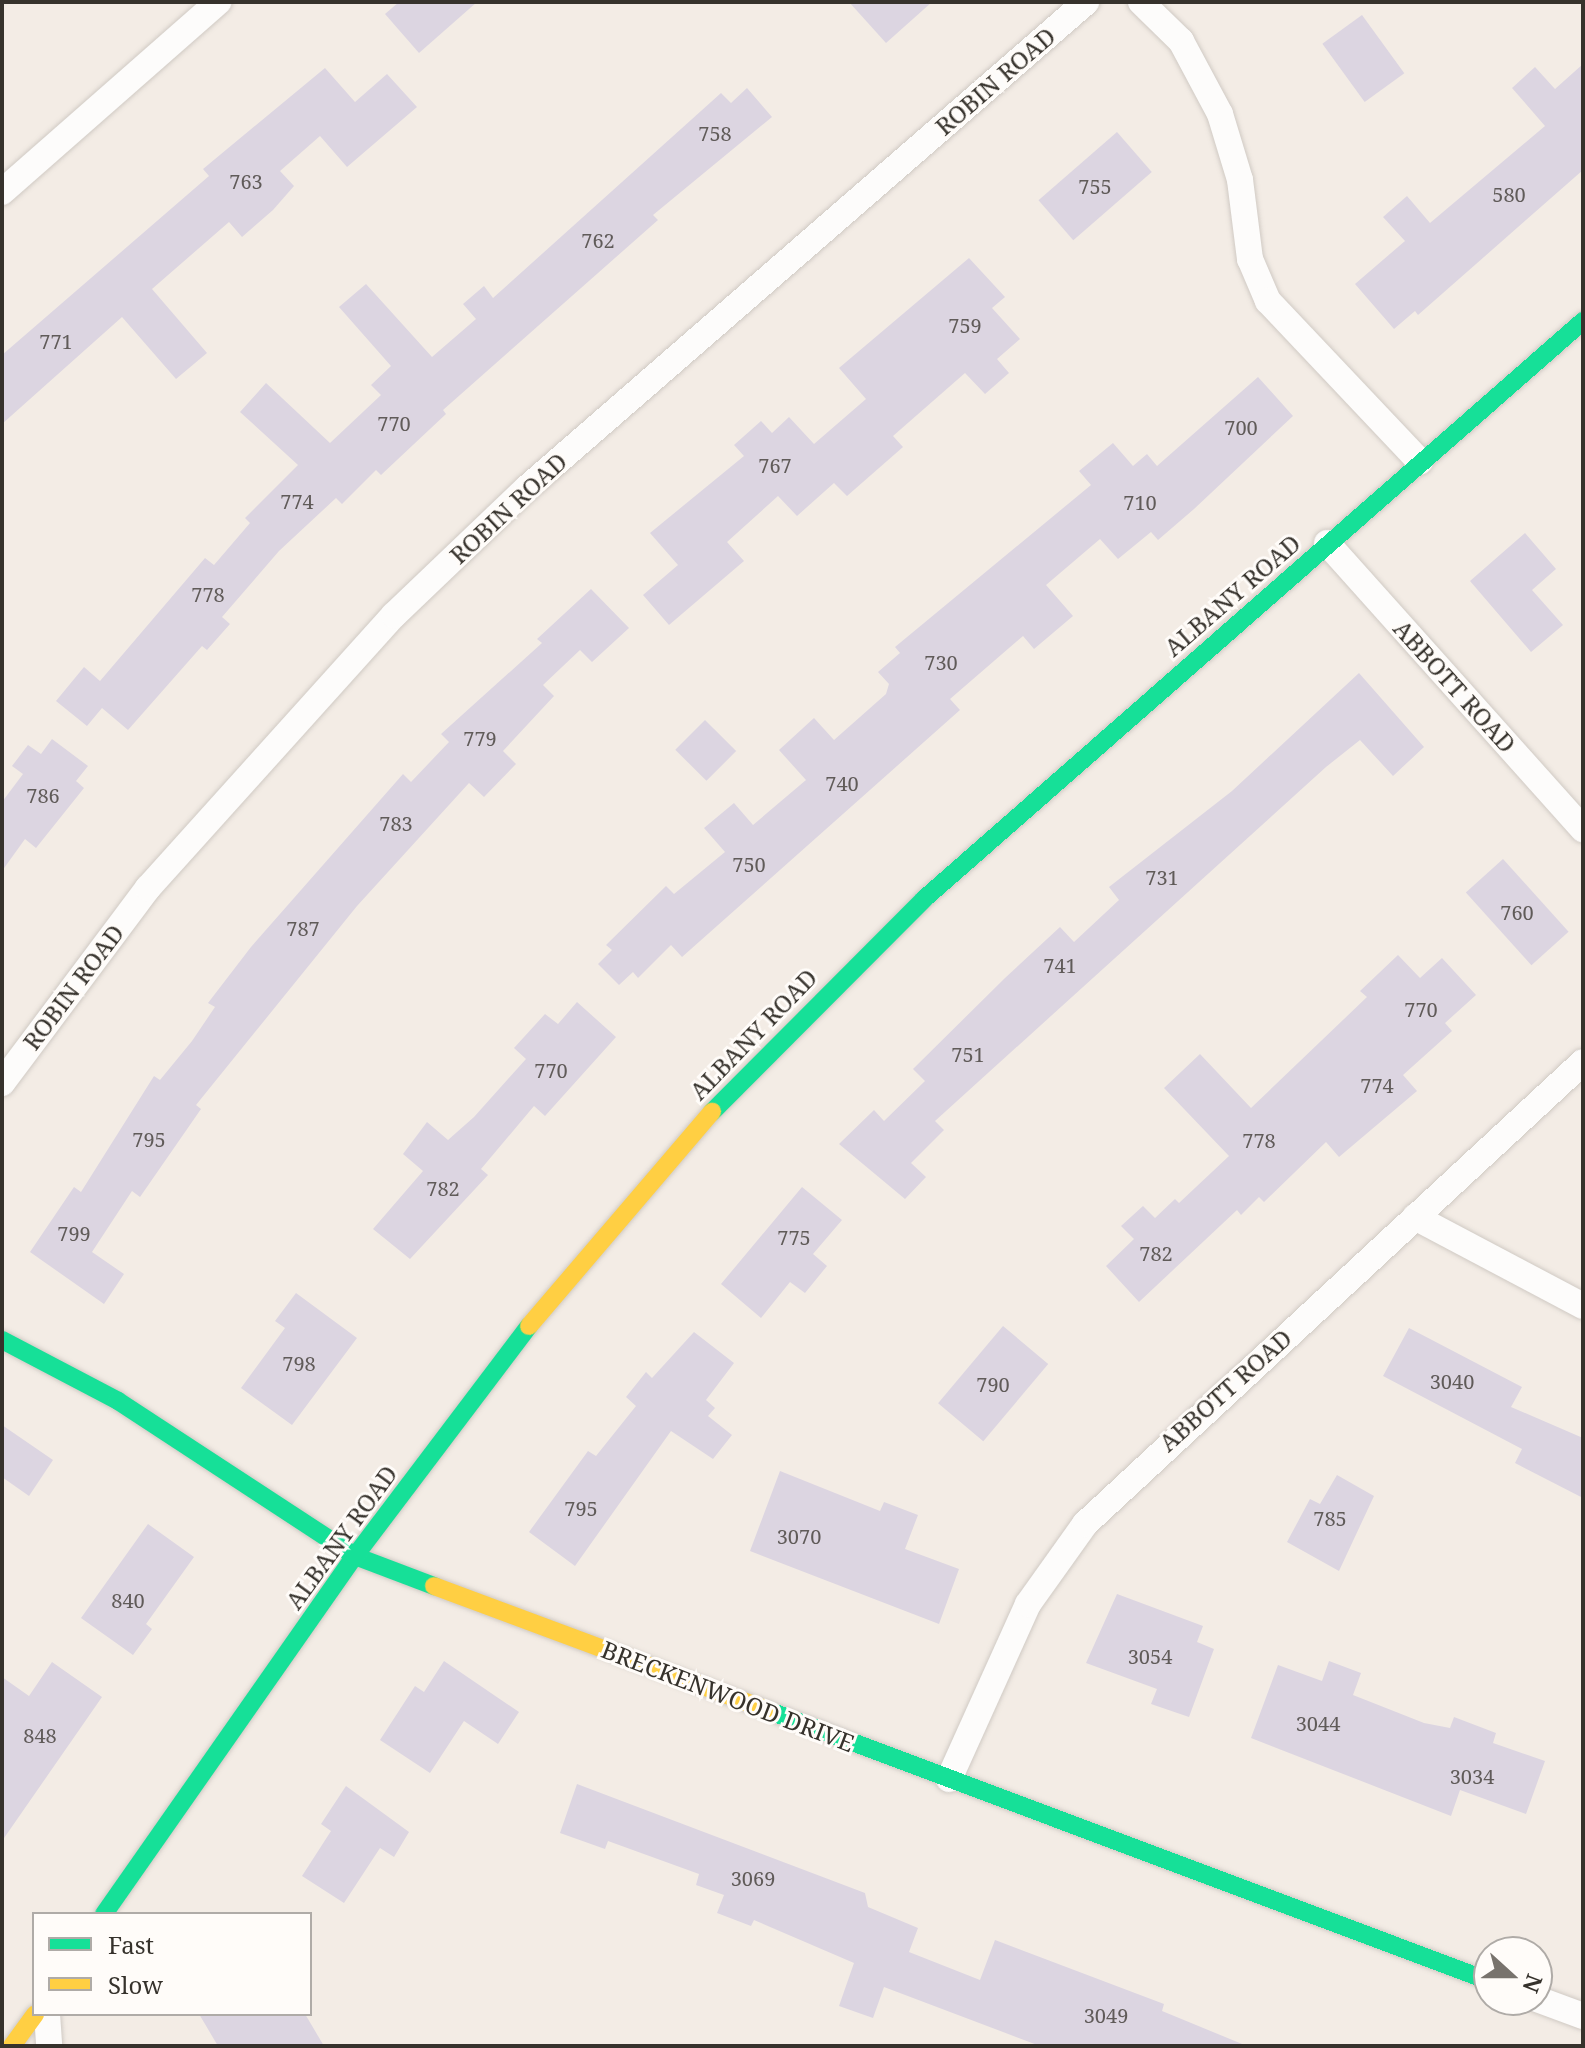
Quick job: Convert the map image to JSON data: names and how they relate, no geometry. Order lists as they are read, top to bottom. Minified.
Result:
{"streets":{"street":["ROBIN ROAD","ALBANY ROAD","ABBOTT ROAD","BRECKENWOOD DRIVE"]},"crossings":[["ALBANY ROAD","ABBOTT ROAD"],["ALBANY ROAD","BRECKENWOOD DRIVE"],["ABBOTT ROAD","BRECKENWOOD DRIVE"]],"house_numbers":["758","763","755","580","762","759","771","770","700","767","774","710","778","730","779","740","786","783","750","731","760","787","741","770","751","770","774","795","778","782","799","775","782","798","3040","790","795","785","3070","840","3054","3044","848","3034","3069","3049"],"legend":["Fast","Slow"],"north":"right"}
